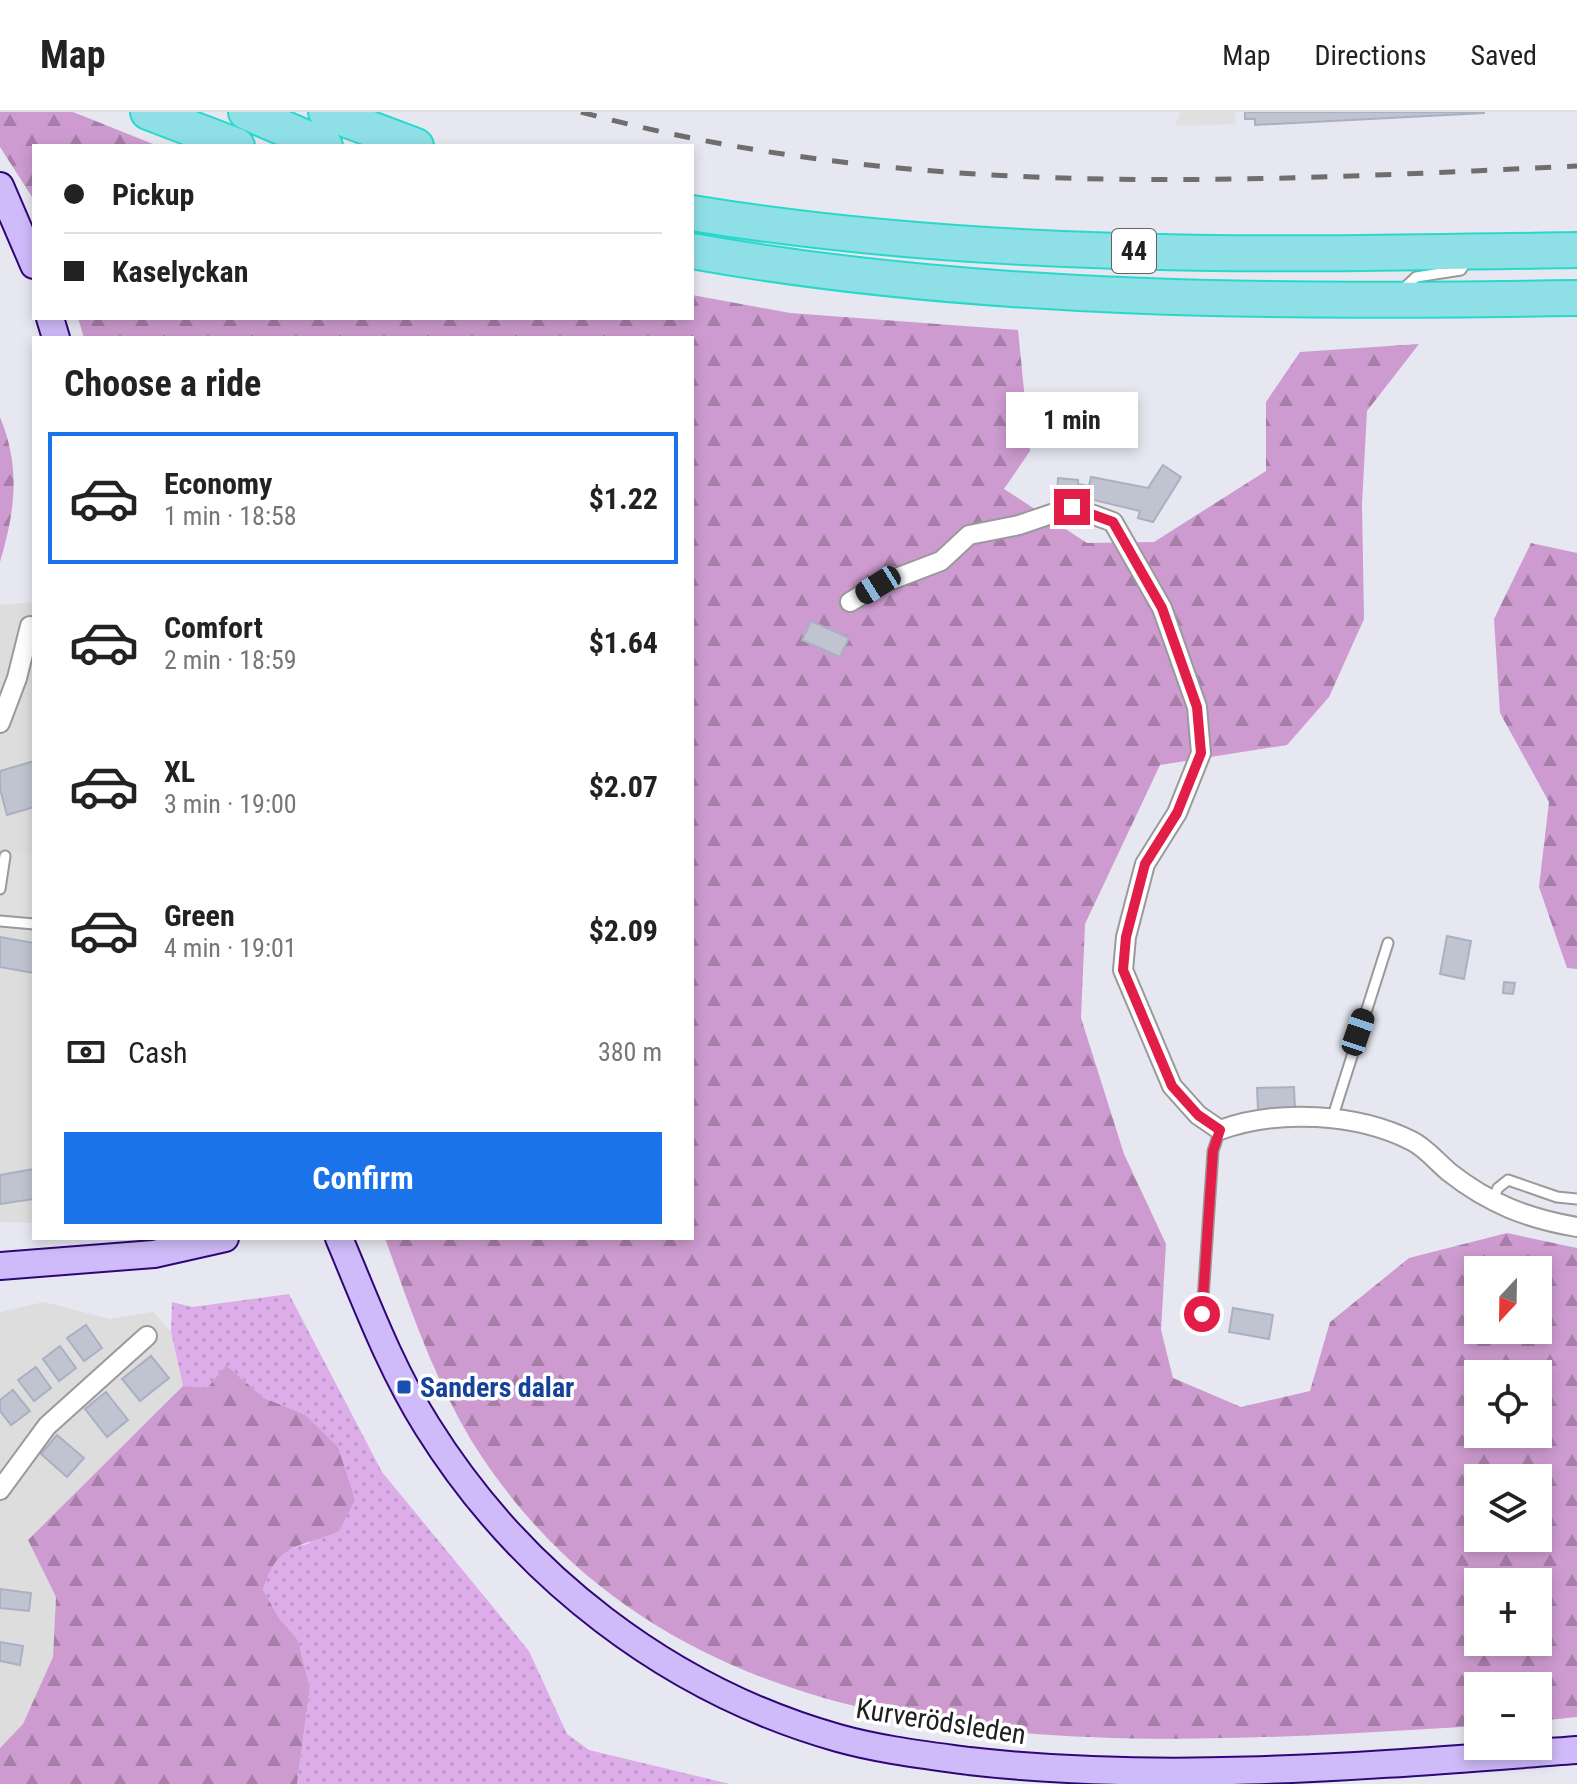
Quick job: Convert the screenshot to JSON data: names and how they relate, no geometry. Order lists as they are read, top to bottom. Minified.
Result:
{"streets":{"highway":["44"],"main road":["Kurverödsleden"]},"places":{"transit":["Sanders dalar"]},"north":"bottom","page":{"header":"Map","nav":["Map","Directions","Saved"],"banner":["Pickup","Kaselyckan"],"heading":"Choose a ride","bubble":"1 min","list":[{"name":"Economy","note":"1 min · 18:58","value":"$1.22"},{"name":"Comfort","note":"2 min · 18:59","value":"$1.64"},{"name":"XL","note":"3 min · 19:00","value":"$2.07"},{"name":"Green","note":"4 min · 19:01","value":"$2.09"}],"pay":["Cash","380 m"],"buttons":"Confirm","map_buttons":["+","−"]}}
